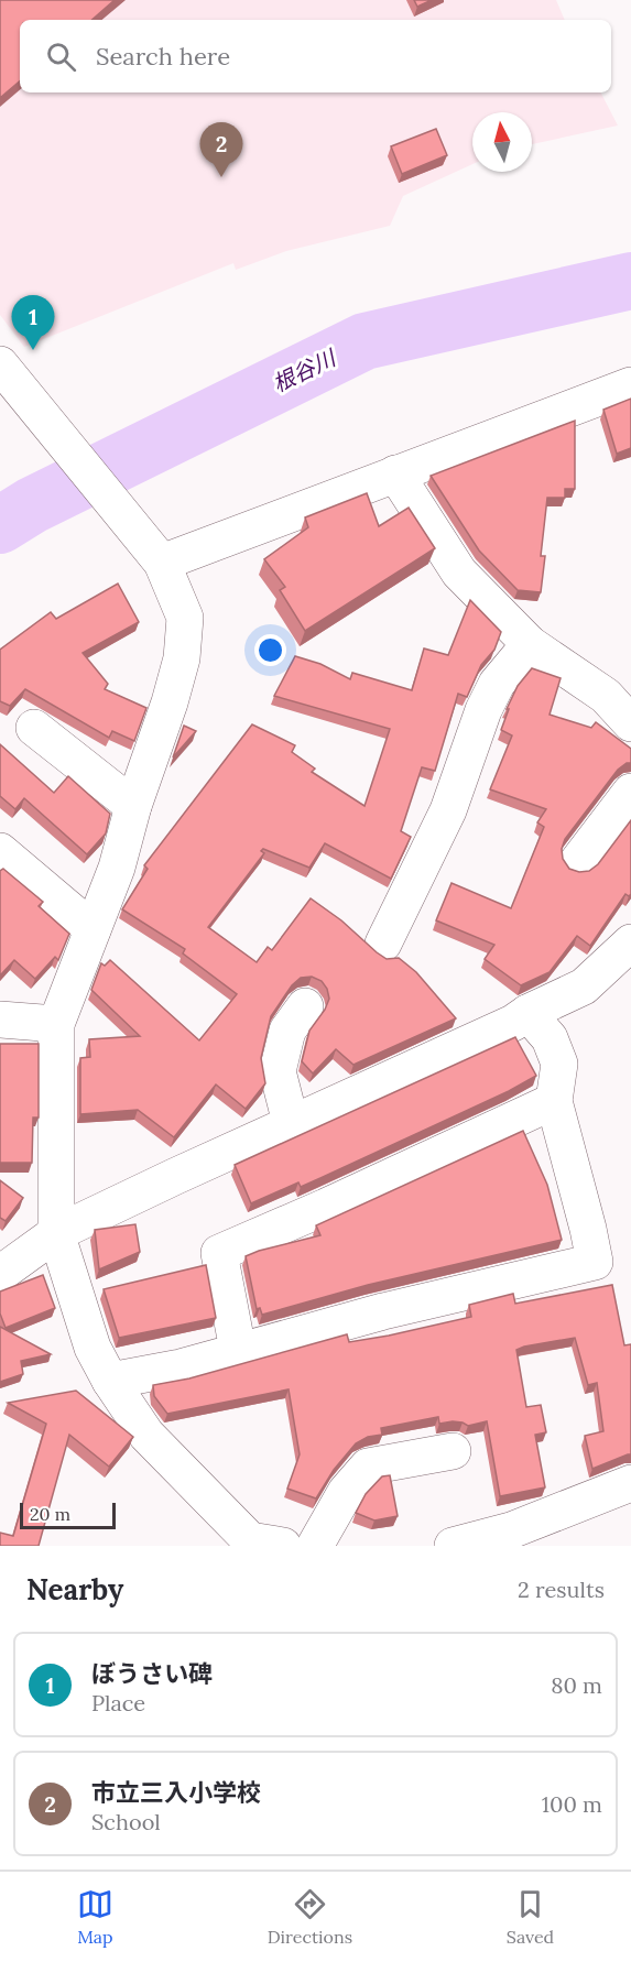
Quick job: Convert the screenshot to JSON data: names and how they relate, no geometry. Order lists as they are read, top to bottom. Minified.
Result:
{"water":["根谷川"],"scale_bar":"20 m","north":"top","page":{"search":"Search here","pins":["2","1"],"scale":"20 m","heading":["Nearby","2 results"],"list":[{"mark":"1","name":"ぼうさい碑","note":"Place","value":"80 m"},{"mark":"2","name":"市立三入小学校","note":"School","value":"100 m"}],"nav":["Map","Directions","Saved"]}}
